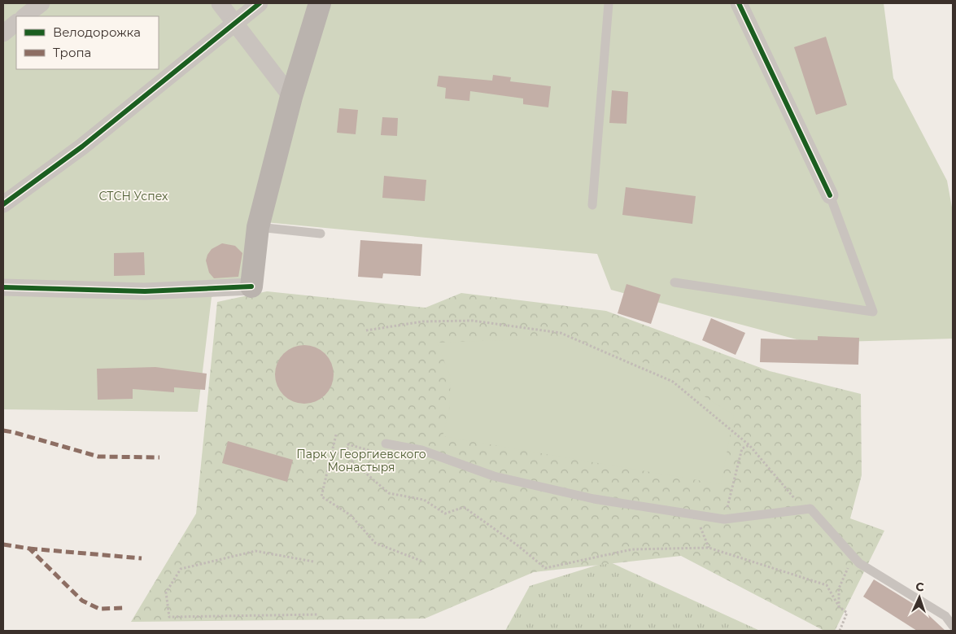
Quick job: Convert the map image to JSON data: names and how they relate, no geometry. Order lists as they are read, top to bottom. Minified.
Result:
{"parks":["СТСН Успех","Парк у Георгиевского Монастыря"],"legend":["Велодорожка","Тропа"],"north":"top"}
